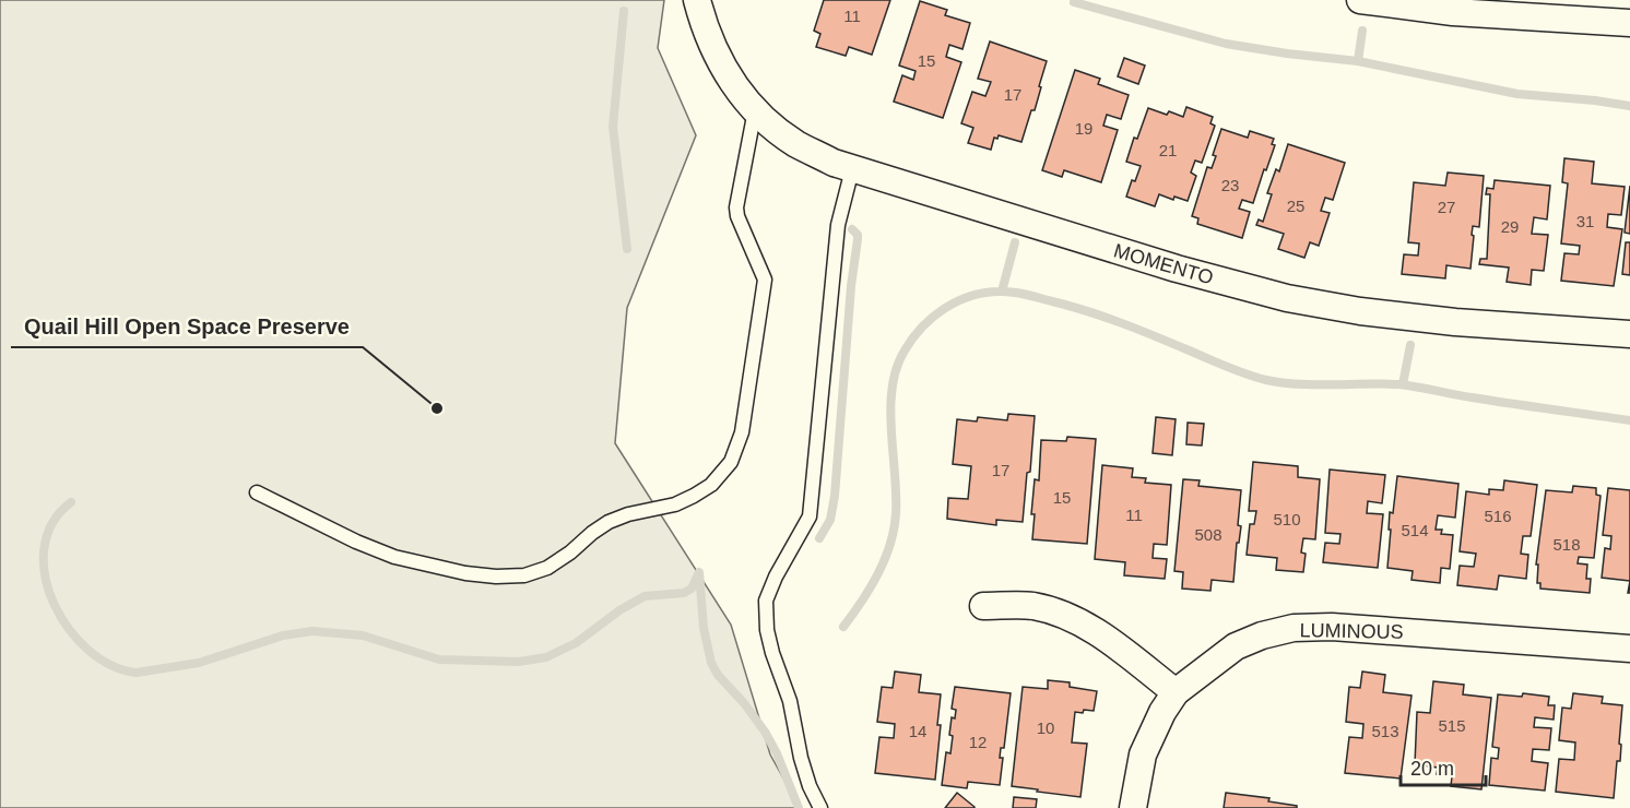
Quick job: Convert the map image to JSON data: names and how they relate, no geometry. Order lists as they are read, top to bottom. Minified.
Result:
{"streets":{"street":["MOMENTO","LUMINOUS"]},"places":["Quail Hill Open Space Preserve"],"house_numbers":["11","15","17","19","21","23","25","27","31","29","17","15","11","516","510","514","508","518","515","10","14","513","12"],"scale_bar":"20 m"}
